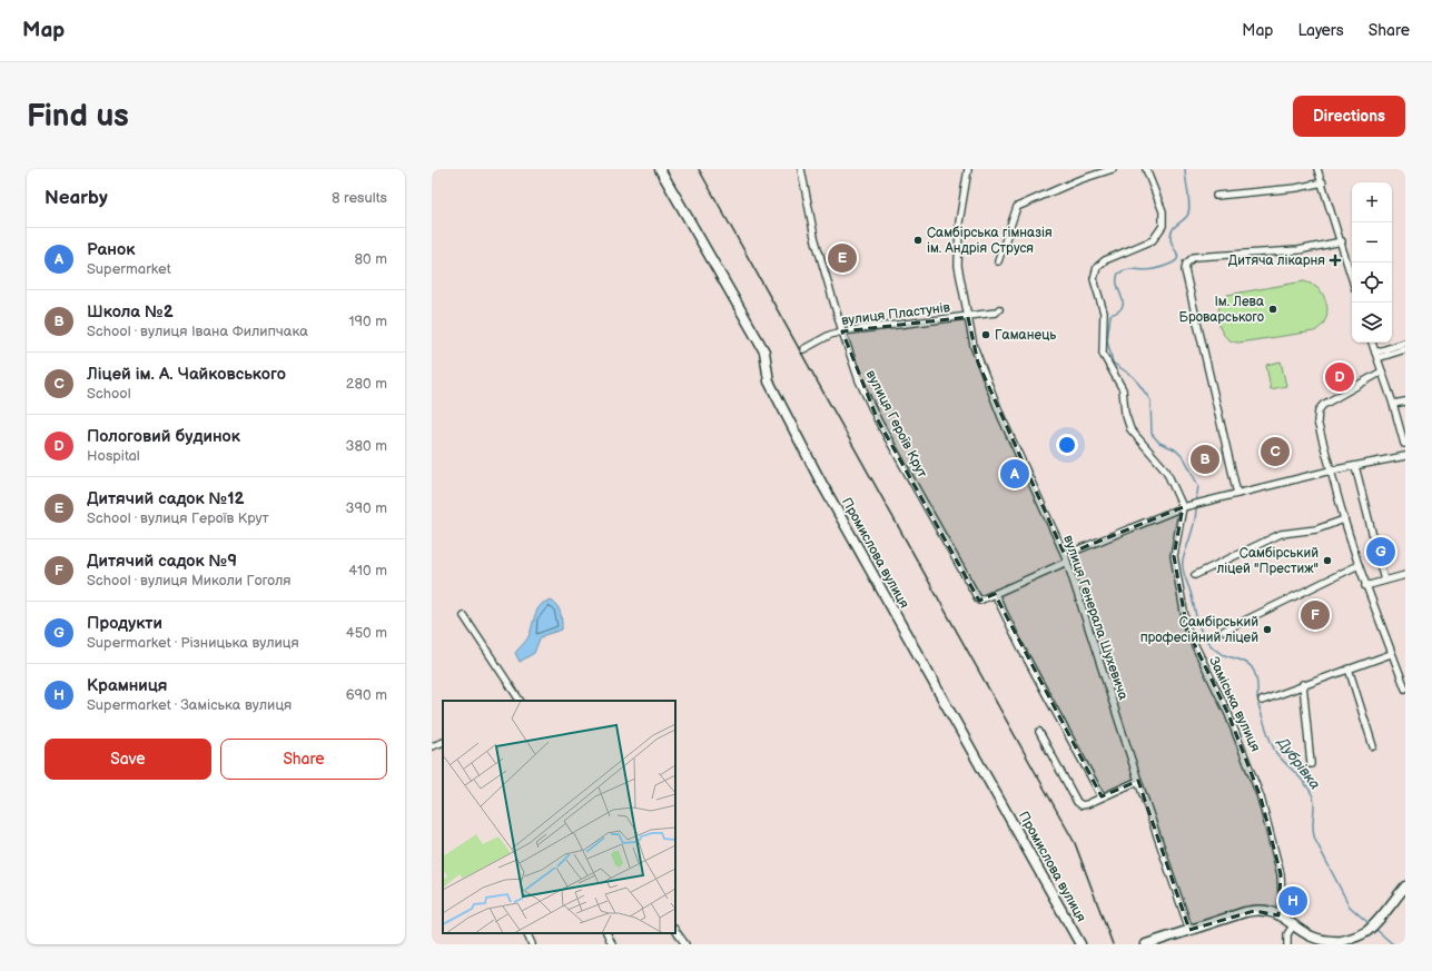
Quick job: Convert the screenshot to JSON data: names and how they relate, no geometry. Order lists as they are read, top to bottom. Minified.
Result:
{"streets":{"street":["вулиця Пластунів","вулиця Героїв Крут","Промислова вулиця","вулиця Генерала Шухевича","Заміська вулиця"]},"crossings":[["вулиця Пластунів","вулиця Героїв Крут"],["вулиця Пластунів","вулиця Генерала Шухевича"]],"water":["Дубрівка"],"places":{"other":["Самбірська гімназія ім. Андрія Струся","Ім. Лева Броварського","Гаманець","Самбірський ліцей \"Престиж\"","Самбірський професійний ліцей"],"health":["Дитяча лікарня"]},"page":{"header":"Map","nav":["Map","Layers","Share"],"buttons":["Directions",["Save","Share"]],"title":"Find us","heading":["Nearby","8 results"],"map_buttons":["+","−"],"list":[{"mark":"A","name":"Ранок","note":"Supermarket","value":"80 m"},{"mark":"B","name":"Школа №2","note":"School · вулиця Івана Филипчака","value":"190 m"},{"mark":"C","name":"Ліцей ім. А. Чайковського","note":"School","value":"280 m"},{"mark":"D","name":"Пологовий будинок","note":"Hospital","value":"380 m"},{"mark":"E","name":"Дитячий садок №12","note":"School · вулиця Героїв Крут","value":"390 m"},{"mark":"F","name":"Дитячий садок №9","note":"School · вулиця Миколи Гоголя","value":"410 m"},{"mark":"G","name":"Продукти","note":"Supermarket · Різницька вулиця","value":"450 m"},{"mark":"H","name":"Крамниця","note":"Supermarket · Заміська вулиця","value":"690 m"}],"pins":["E","D","C","B","A","G","F","H"]}}
